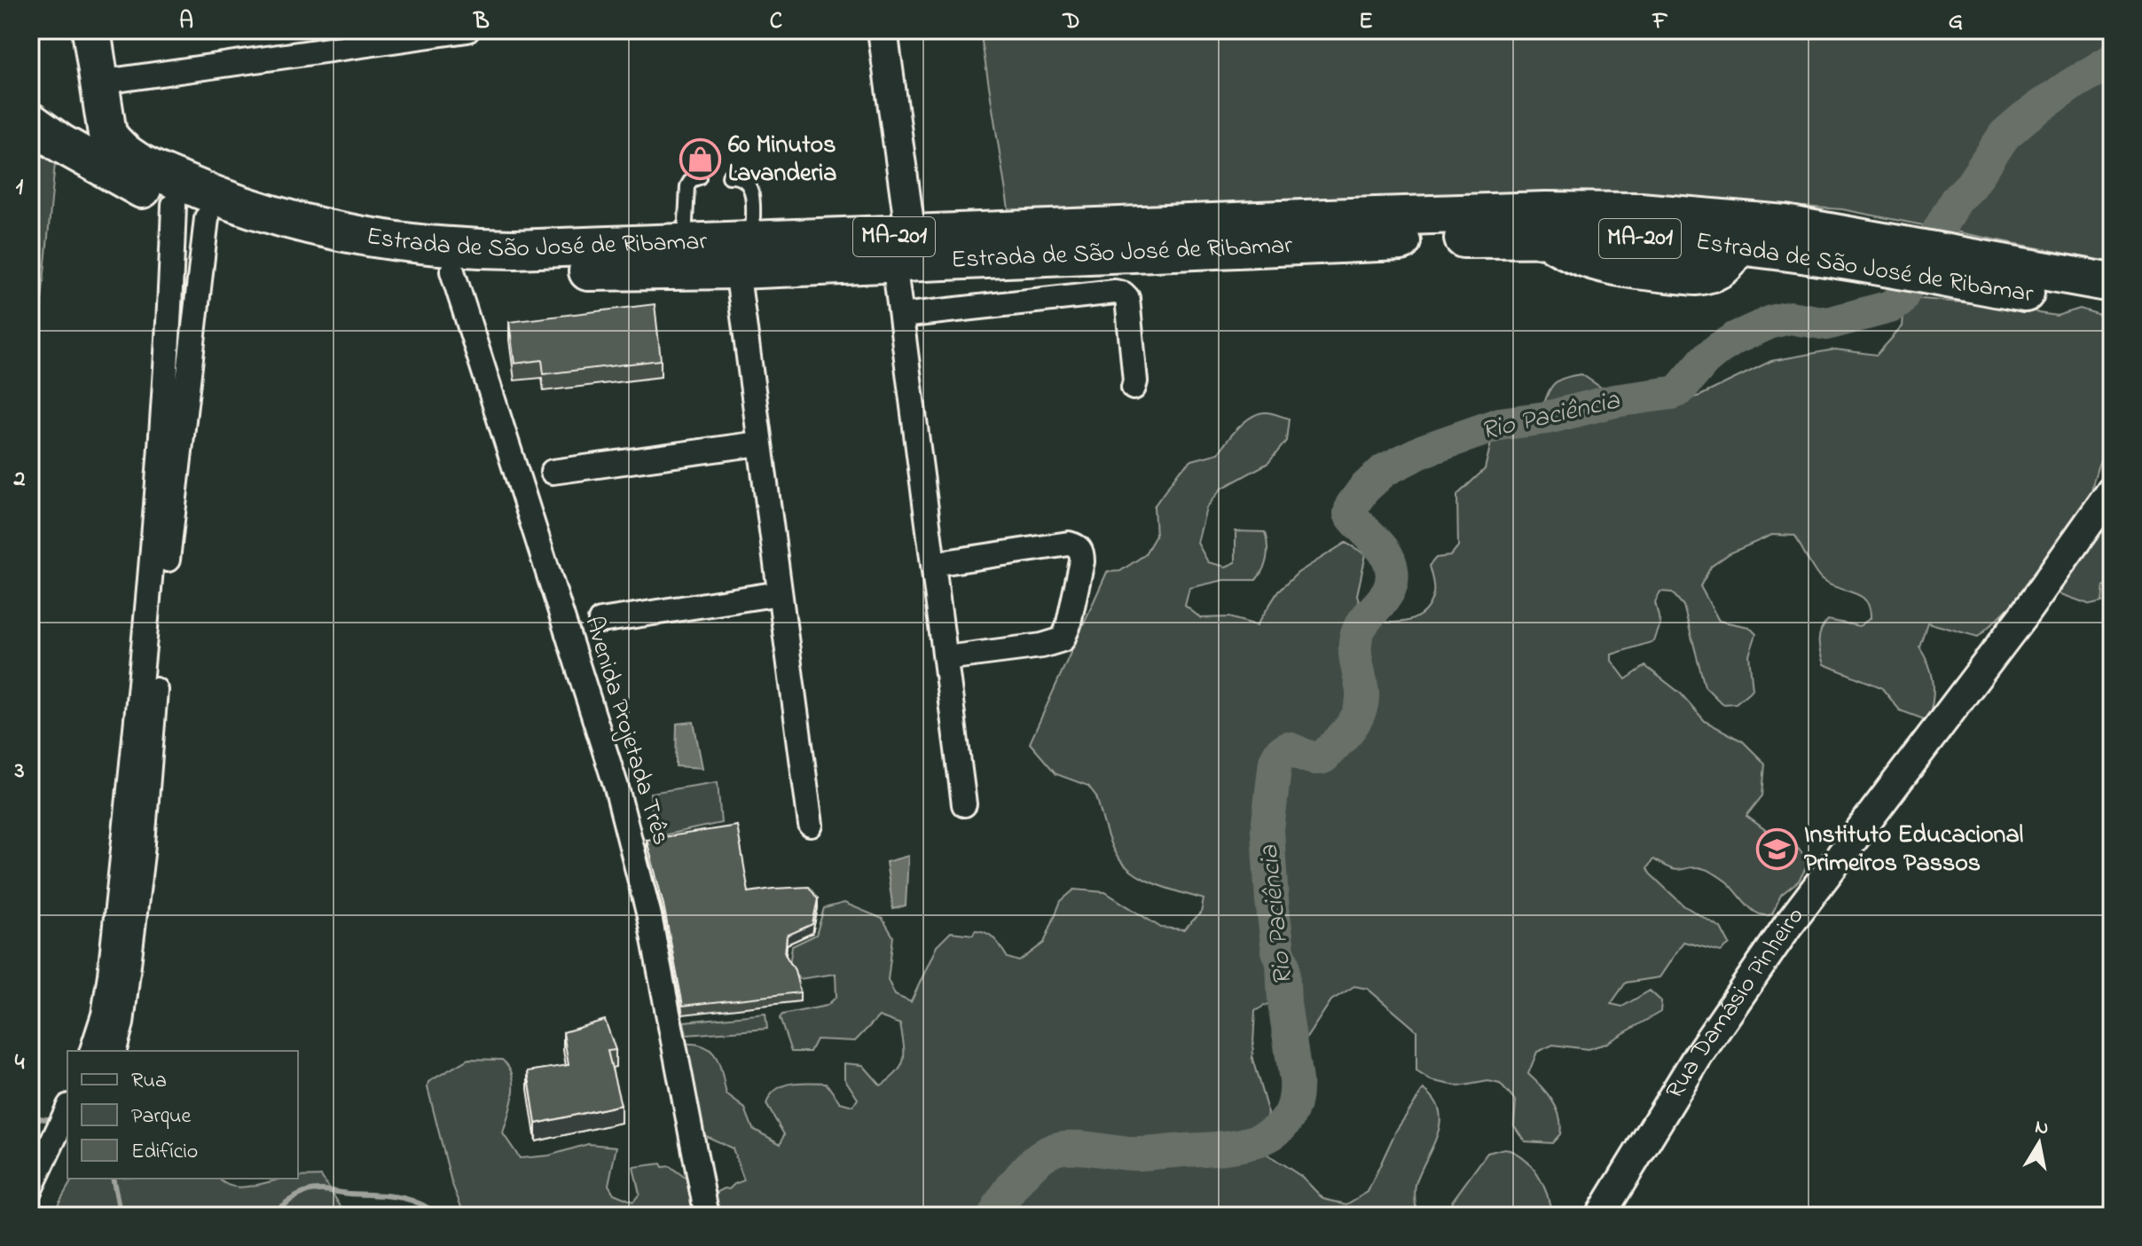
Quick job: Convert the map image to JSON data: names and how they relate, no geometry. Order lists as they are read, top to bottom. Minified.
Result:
{"streets":{"main road":["MA-201","Estrada de São José de Ribamar"],"street":["Avenida Projetada Três","Rua Damásio Pinheiro"]},"crossings":[["MA-201","Estrada de São José de Ribamar"],["Estrada de São José de Ribamar","Avenida Projetada Três"]],"water":["Rio Paciência"],"places":{"shop":["60 Minutos Lavanderia"],"school or university":["Instituto Educacional Primeiros Passos"]},"legend":["Rua","Parque","Edifício"],"north":"top","grid":{"columns":["A","B","C","D","E","F","G"],"rows":["1","2","3","4"]}}
